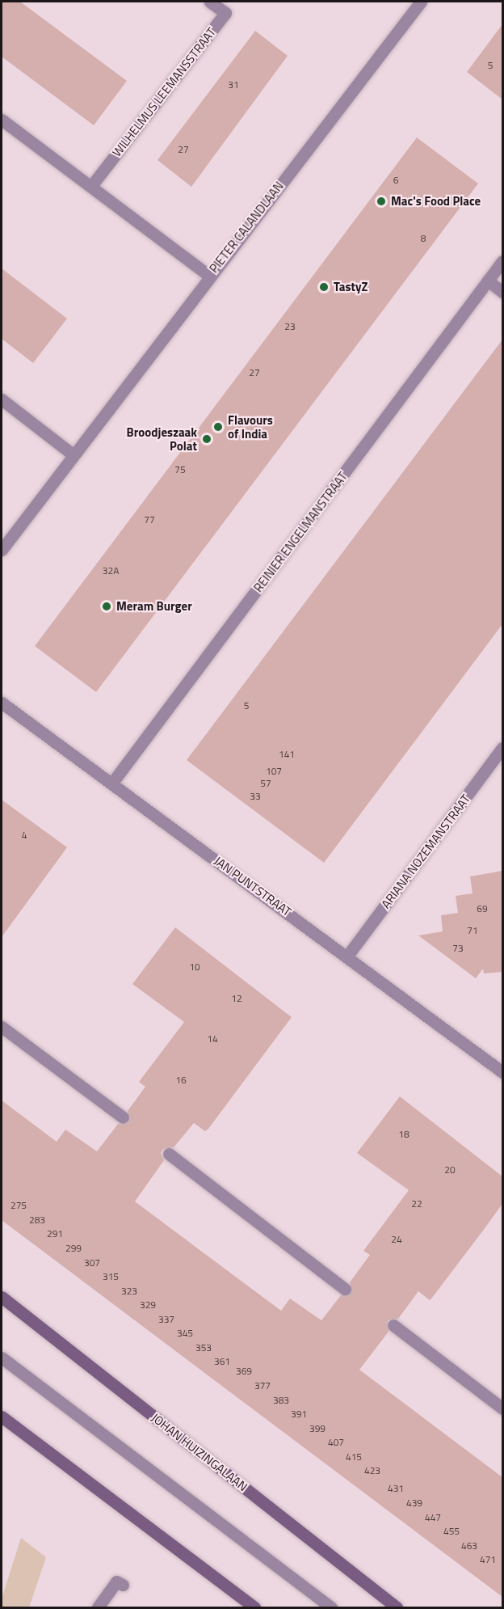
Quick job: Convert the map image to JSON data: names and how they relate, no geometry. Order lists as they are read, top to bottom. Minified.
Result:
{"streets":{"main road":["JOHAN HUIZINGALAAN"],"street":["WILHELMUS LEEMANSSTRAAT","PIETER CALANDLAAN","REINIER ENGELMANSTRAAT","ARIANA NOZEMANSTRAAT","JAN PUNTSTRAAT"]},"crossings":[["REINIER ENGELMANSTRAAT","JAN PUNTSTRAAT"],["ARIANA NOZEMANSTRAAT","JAN PUNTSTRAAT"]],"places":["Mac's Food Place","TastyZ","Flavours of India","Broodjeszaak Polat","Meram Burger"],"house_numbers":["5","31","27","6","8","23","27","75","77","32A","5","141","107","57","33","4","69","71","73","10","12","14","16","18","20","22","275","283","291","24","299","307","315","323","329","337","345","353","361","369","377","383","391","399","407","415","423","431","439","447","455","463","471"]}
